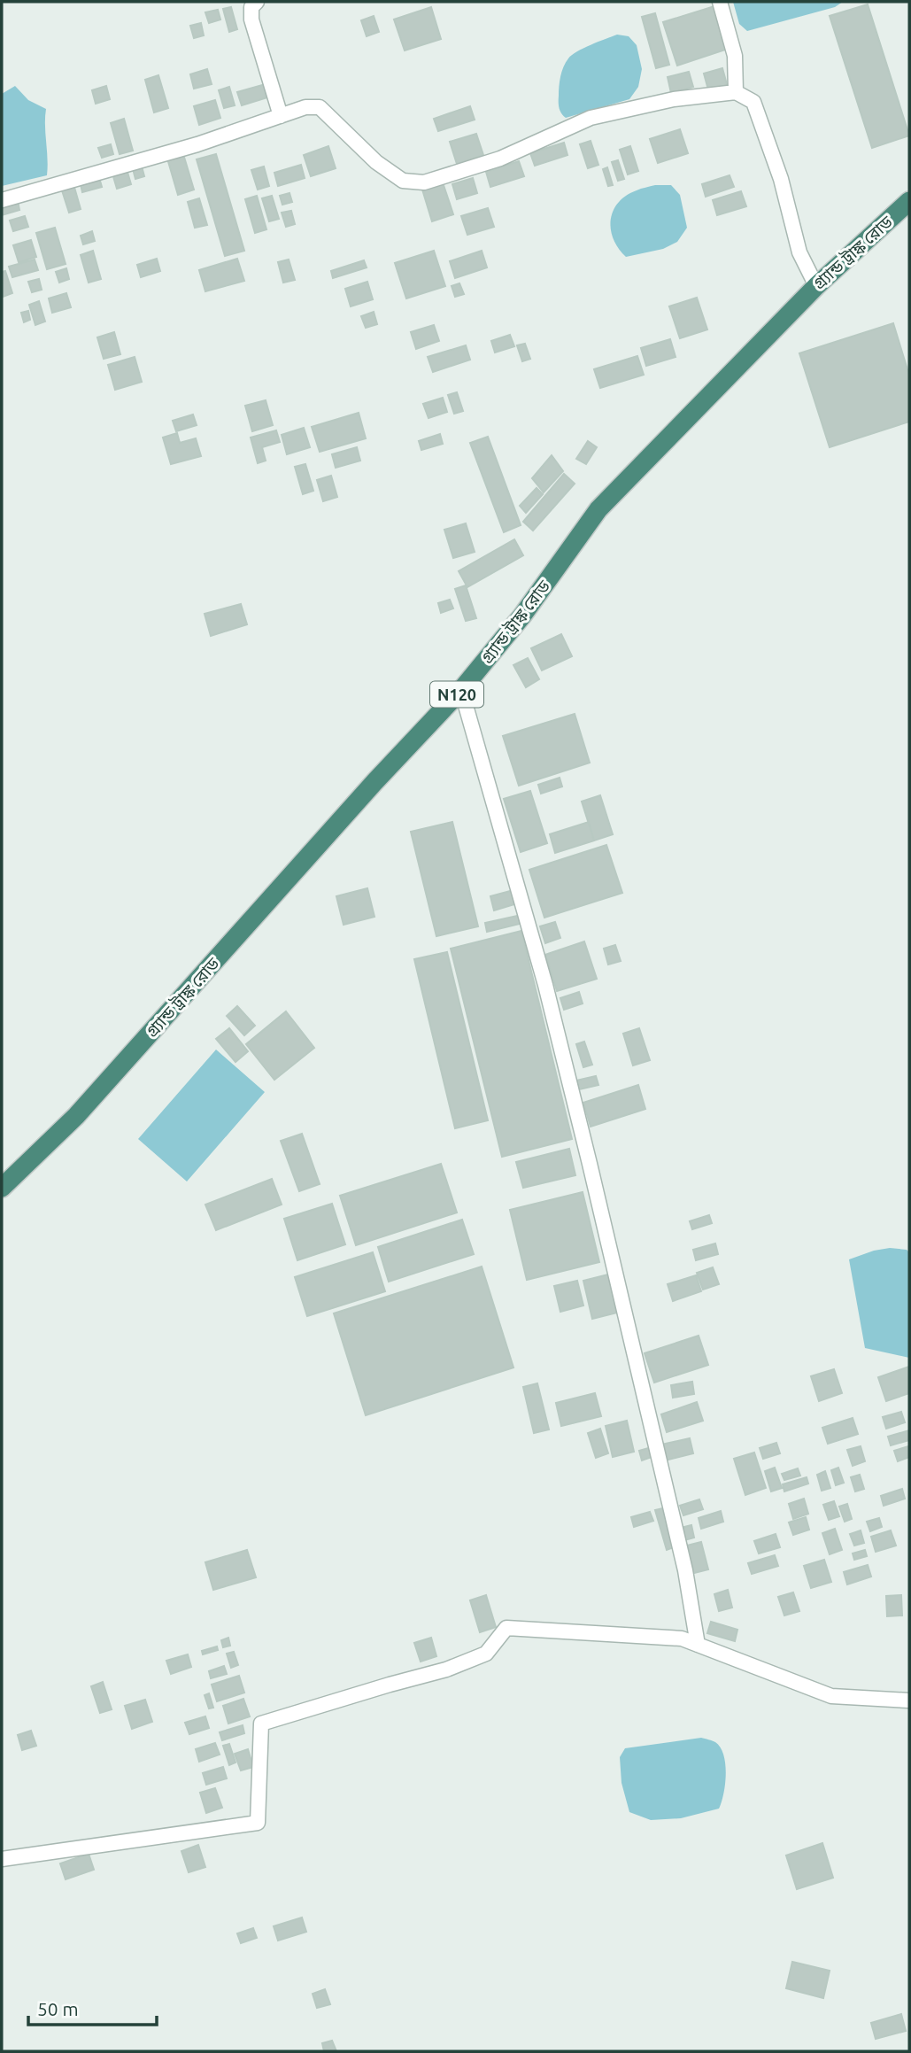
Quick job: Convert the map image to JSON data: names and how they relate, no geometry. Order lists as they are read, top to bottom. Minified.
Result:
{"streets":{"highway":["গ্র্যান্ড ট্রাঙ্ক রোড","N120"]},"scale_bar":"50 m"}
